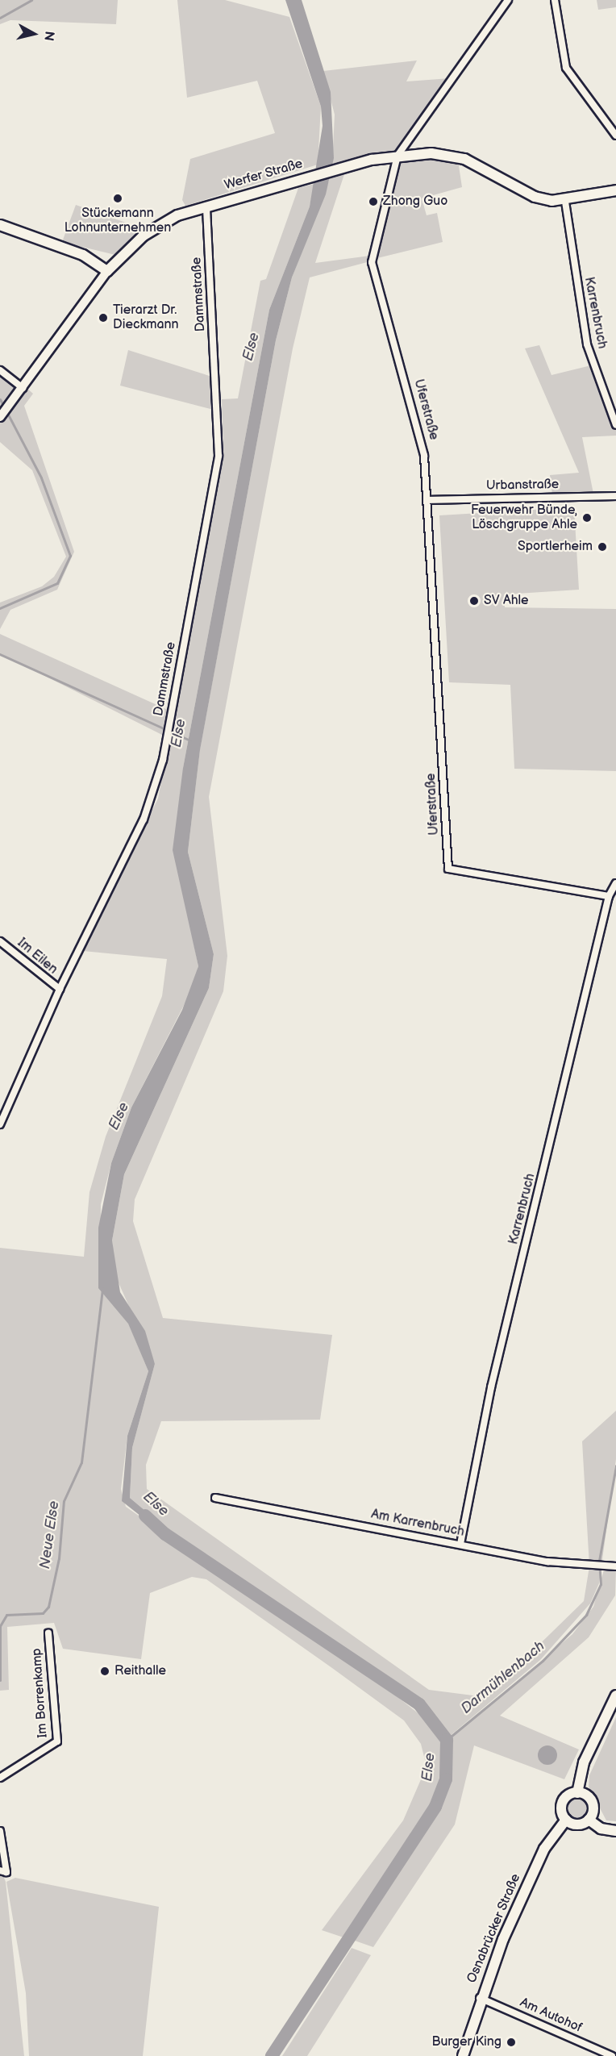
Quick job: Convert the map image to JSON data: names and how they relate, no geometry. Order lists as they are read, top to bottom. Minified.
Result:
{"streets":{"main road":["Werfer Straße","Osnabrücker Straße"],"street":["Dammstraße","Karrenbruch","Uferstraße","Urbanstraße","Im Eilen","Am Karrenbruch","Im Borrenkamp","Am Autohof"]},"crossings":[["Werfer Straße","Dammstraße"],["Werfer Straße","Karrenbruch"],["Werfer Straße","Uferstraße"],["Dammstraße","Im Eilen"],["Karrenbruch","Uferstraße"],["Karrenbruch","Am Karrenbruch"],["Uferstraße","Urbanstraße"],["Osnabrücker Straße","Am Autohof"]],"water":["Else","Neue Else","Darmühlenbach"],"places":["Stückemann Lohnunternehmen","Zhong Guo","Tierarzt Dr. Dieckmann","Feuerwehr Bünde, Löschgruppe Ahle","Sportlerheim","SV Ahle","Reithalle","Burger King"],"north":"right"}
